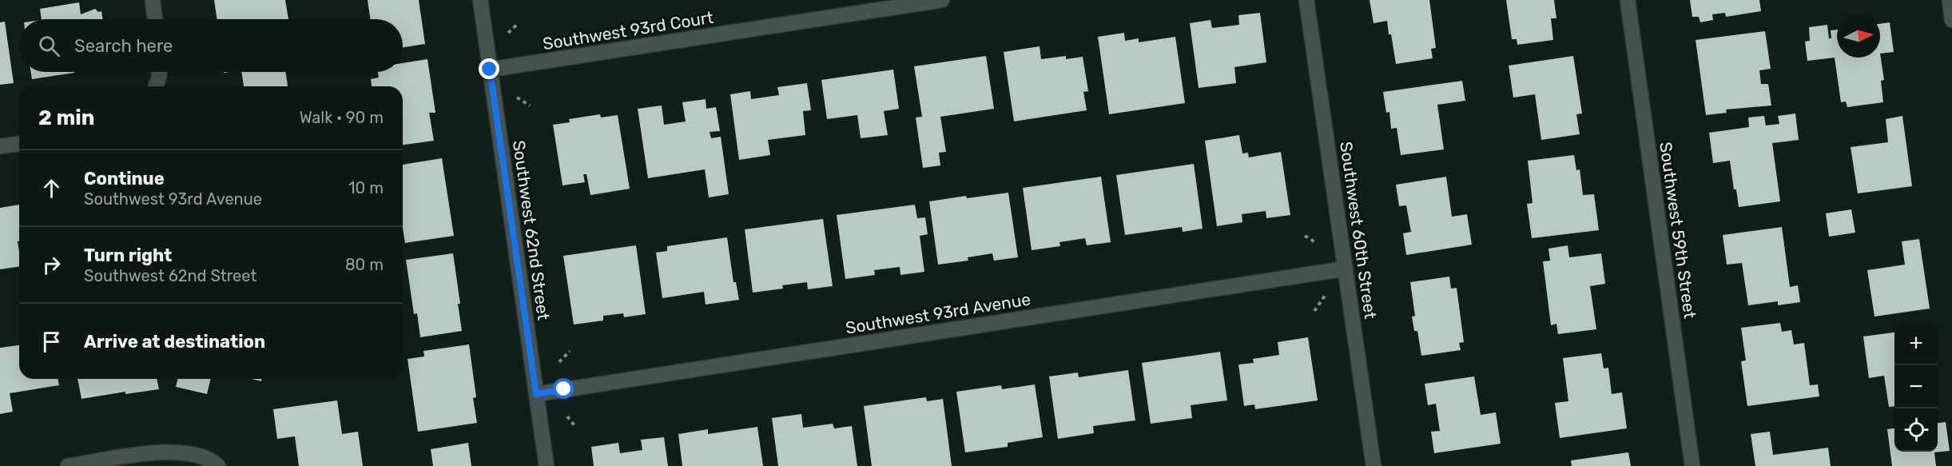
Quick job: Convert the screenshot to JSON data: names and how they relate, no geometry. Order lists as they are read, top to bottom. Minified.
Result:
{"streets":{"street":["Southwest 93rd Court","Southwest 62nd Street","Southwest 60th Street","Southwest 59th Street","Southwest 93rd Avenue"]},"crossings":[["Southwest 93rd Court","Southwest 62nd Street"],["Southwest 62nd Street","Southwest 93rd Avenue"],["Southwest 60th Street","Southwest 93rd Avenue"]],"north":"right","page":{"search":"Search here","heading":["2 min","Walk · 90 m"],"list":[["Continue","Southwest 93rd Avenue","10 m"],["Turn right","Southwest 62nd Street","80 m"],"Arrive at destination"],"map_buttons":["+","−"]}}
